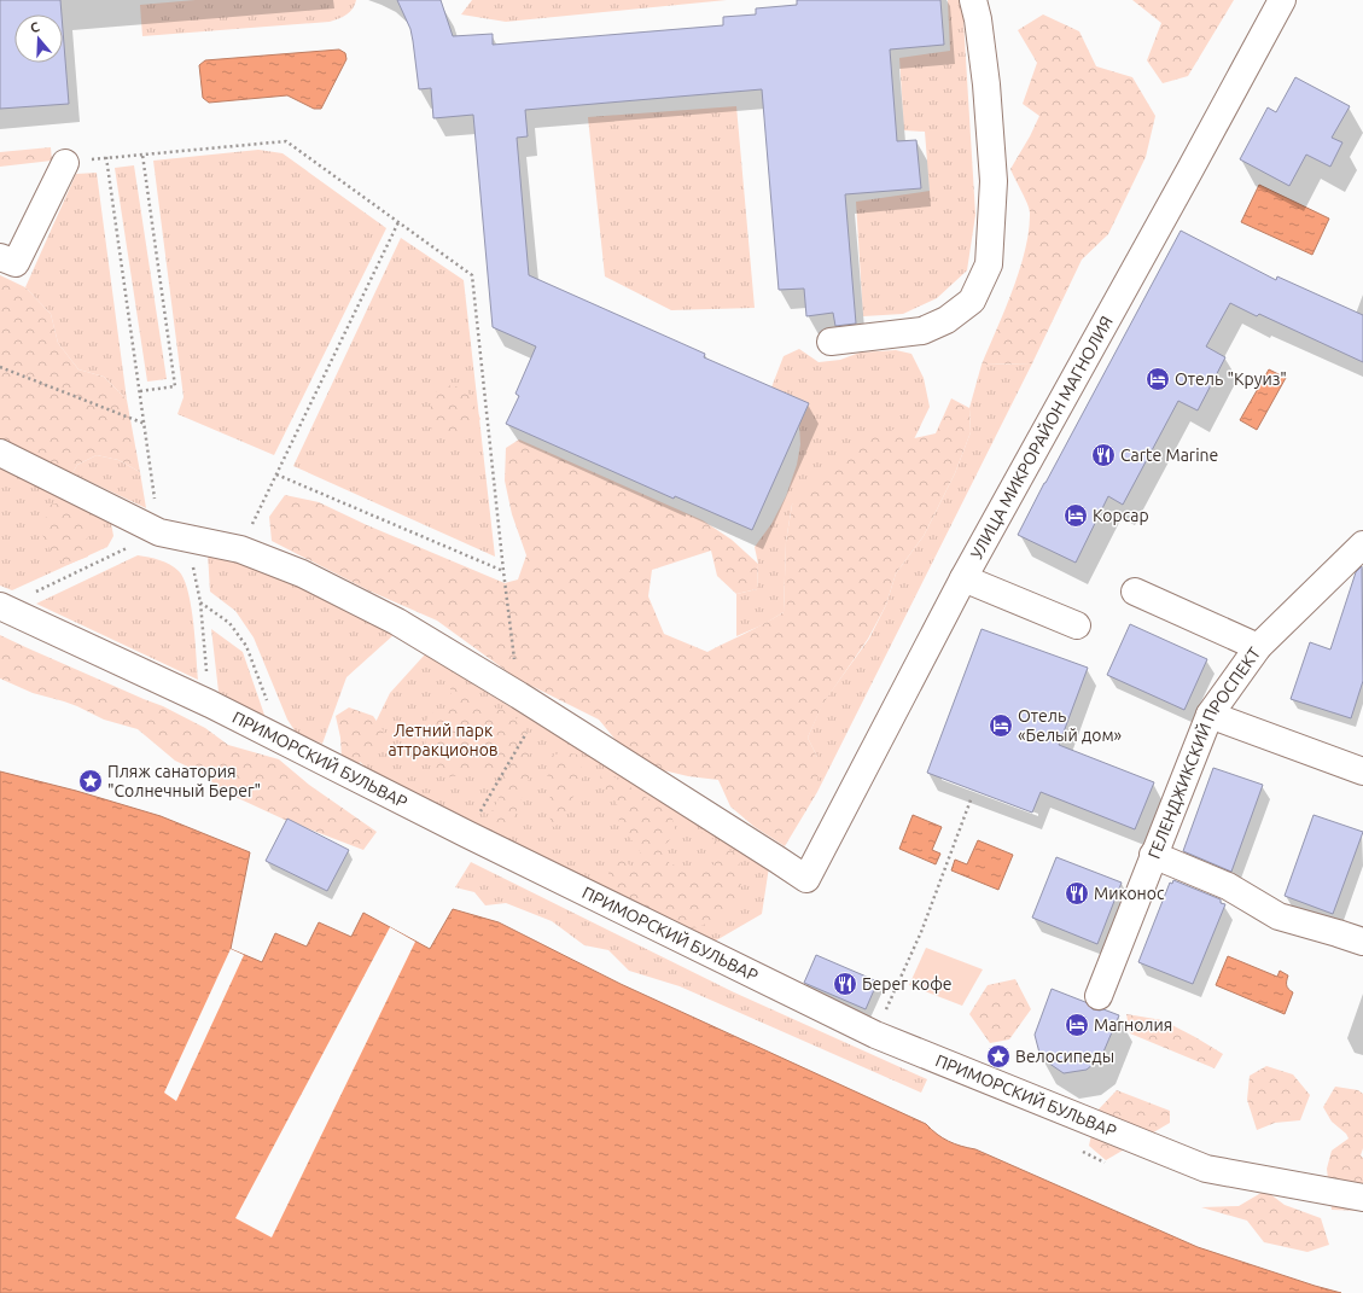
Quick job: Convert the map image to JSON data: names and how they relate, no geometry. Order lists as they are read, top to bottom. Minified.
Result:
{"streets":{"street":["УЛИЦА МИКРОРАЙОН МАГНОЛИЯ","ГЕЛЕНДЖИКСКИЙ ПРОСПЕКТ","ПРИМОРСКИЙ БУЛЬВАР"]},"parks":["Летний парк аттракционов"],"places":{"hotel":["Отель \"Круиз\"","Корсар","Отель «Белый дом»","Магнолия"],"restaurant":["Carte Marine","Миконос","Берег кофе"],"place":["Пляж санатория \"Солнечный Берег\"","Велосипеды"]},"north":"top"}
